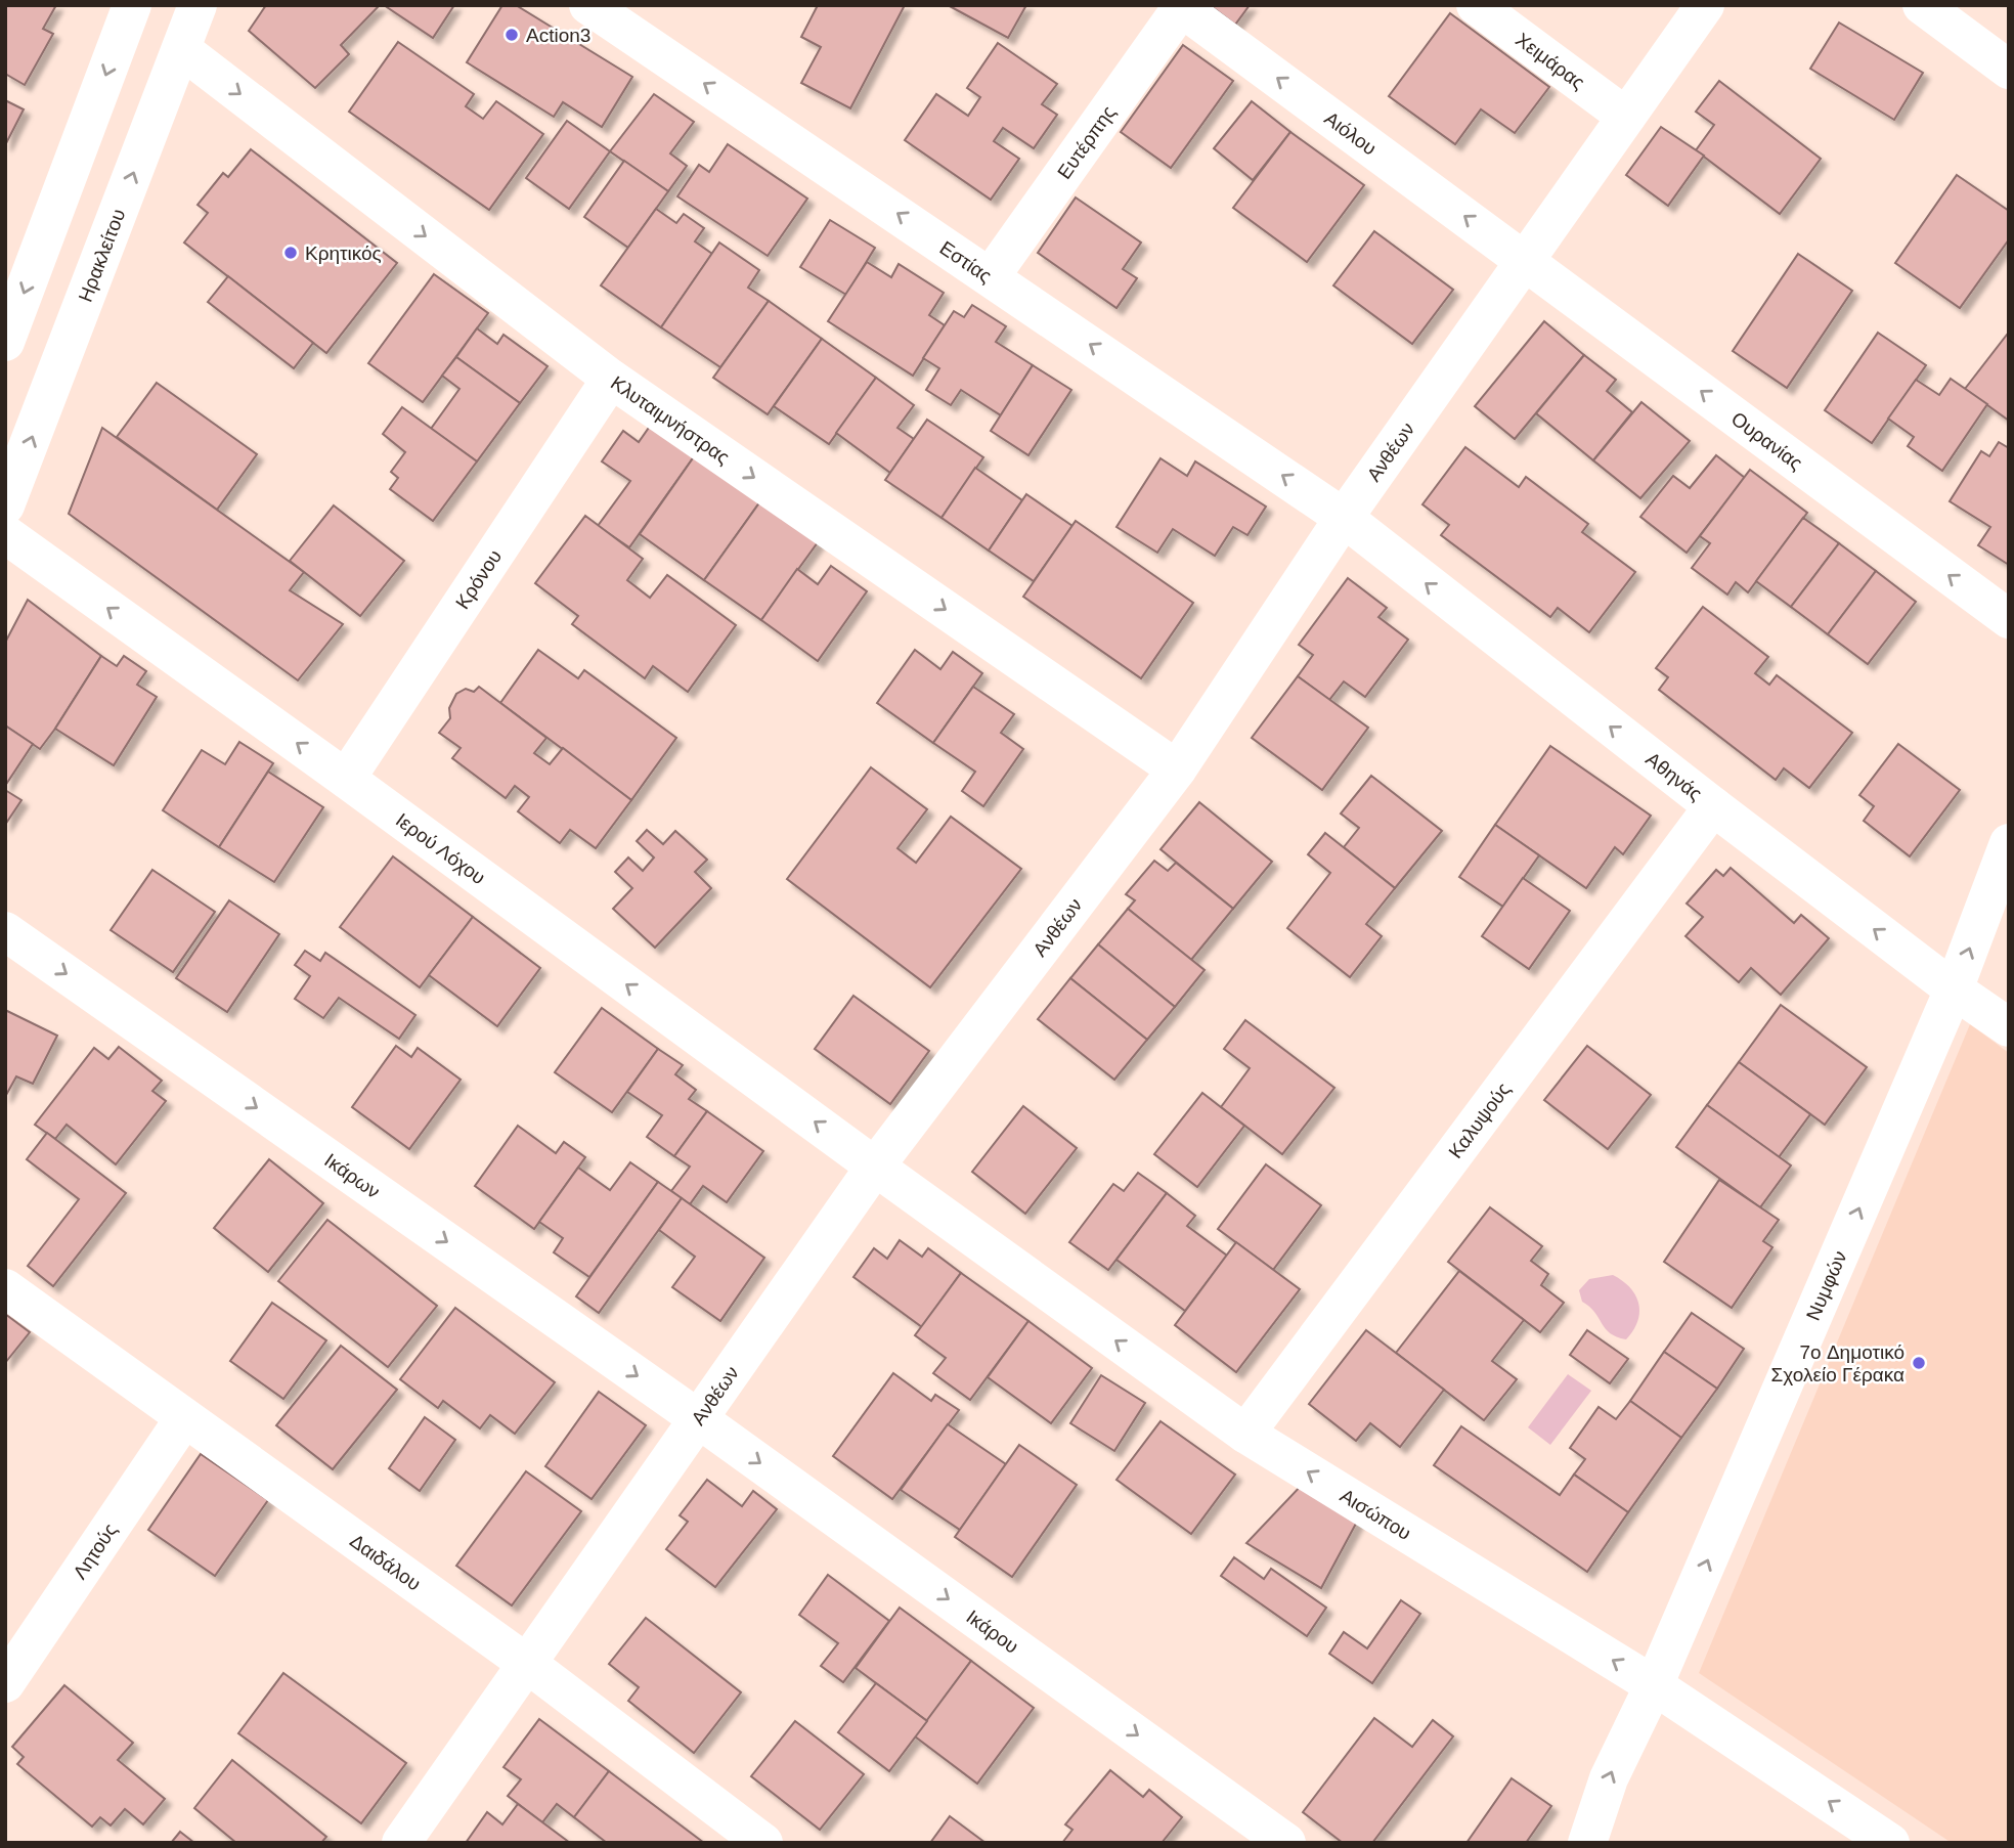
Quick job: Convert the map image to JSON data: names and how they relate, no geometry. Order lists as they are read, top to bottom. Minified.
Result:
{"streets":{"street":["Χειμάρας","Αιόλου","Ευτέρπης","Ηρακλείτου","Εστίας","Κλυταιμνήστρας","Ουρανίας","Ανθέων","Κρόνου","Αθηνάς","Ιερού Λόχου","Καλυψούς","Ικάρων","Νυμφών","Αισώπου","Λητούς","Δαιδάλου","Ικάρου"]},"crossings":[["Χειμάρας","Ανθέων"],["Αιόλου","Ευτέρπης"],["Αιόλου","Ουρανίας"],["Αιόλου","Ανθέων"],["Ευτέρπης","Εστίας"],["Ηρακλείτου","Κλυταιμνήστρας"],["Εστίας","Ανθέων"],["Εστίας","Αθηνάς"],["Κλυταιμνήστρας","Ανθέων"],["Κλυταιμνήστρας","Κρόνου"],["Ουρανίας","Ανθέων"],["Ανθέων","Αθηνάς"],["Ανθέων","Ιερού Λόχου"],["Ανθέων","Ικάρων"],["Ανθέων","Αισώπου"],["Ανθέων","Δαιδάλου"],["Ανθέων","Ικάρου"],["Κρόνου","Ιερού Λόχου"],["Αθηνάς","Καλυψούς"],["Αθηνάς","Νυμφών"],["Ιερού Λόχου","Αισώπου"],["Καλυψούς","Αισώπου"],["Ικάρων","Ικάρου"],["Νυμφών","Αισώπου"],["Λητούς","Δαιδάλου"]],"one_way":["Αιόλου","Εστίας","Κλυταιμνήστρας","Ουρανίας","Αθηνάς","Ιερού Λόχου","Ικάρων","Νυμφών","Αισώπου","Ικάρου"],"places":["Action3","Κρητικός","7o Δημοτικό Σχολείο Γέρακα"]}
